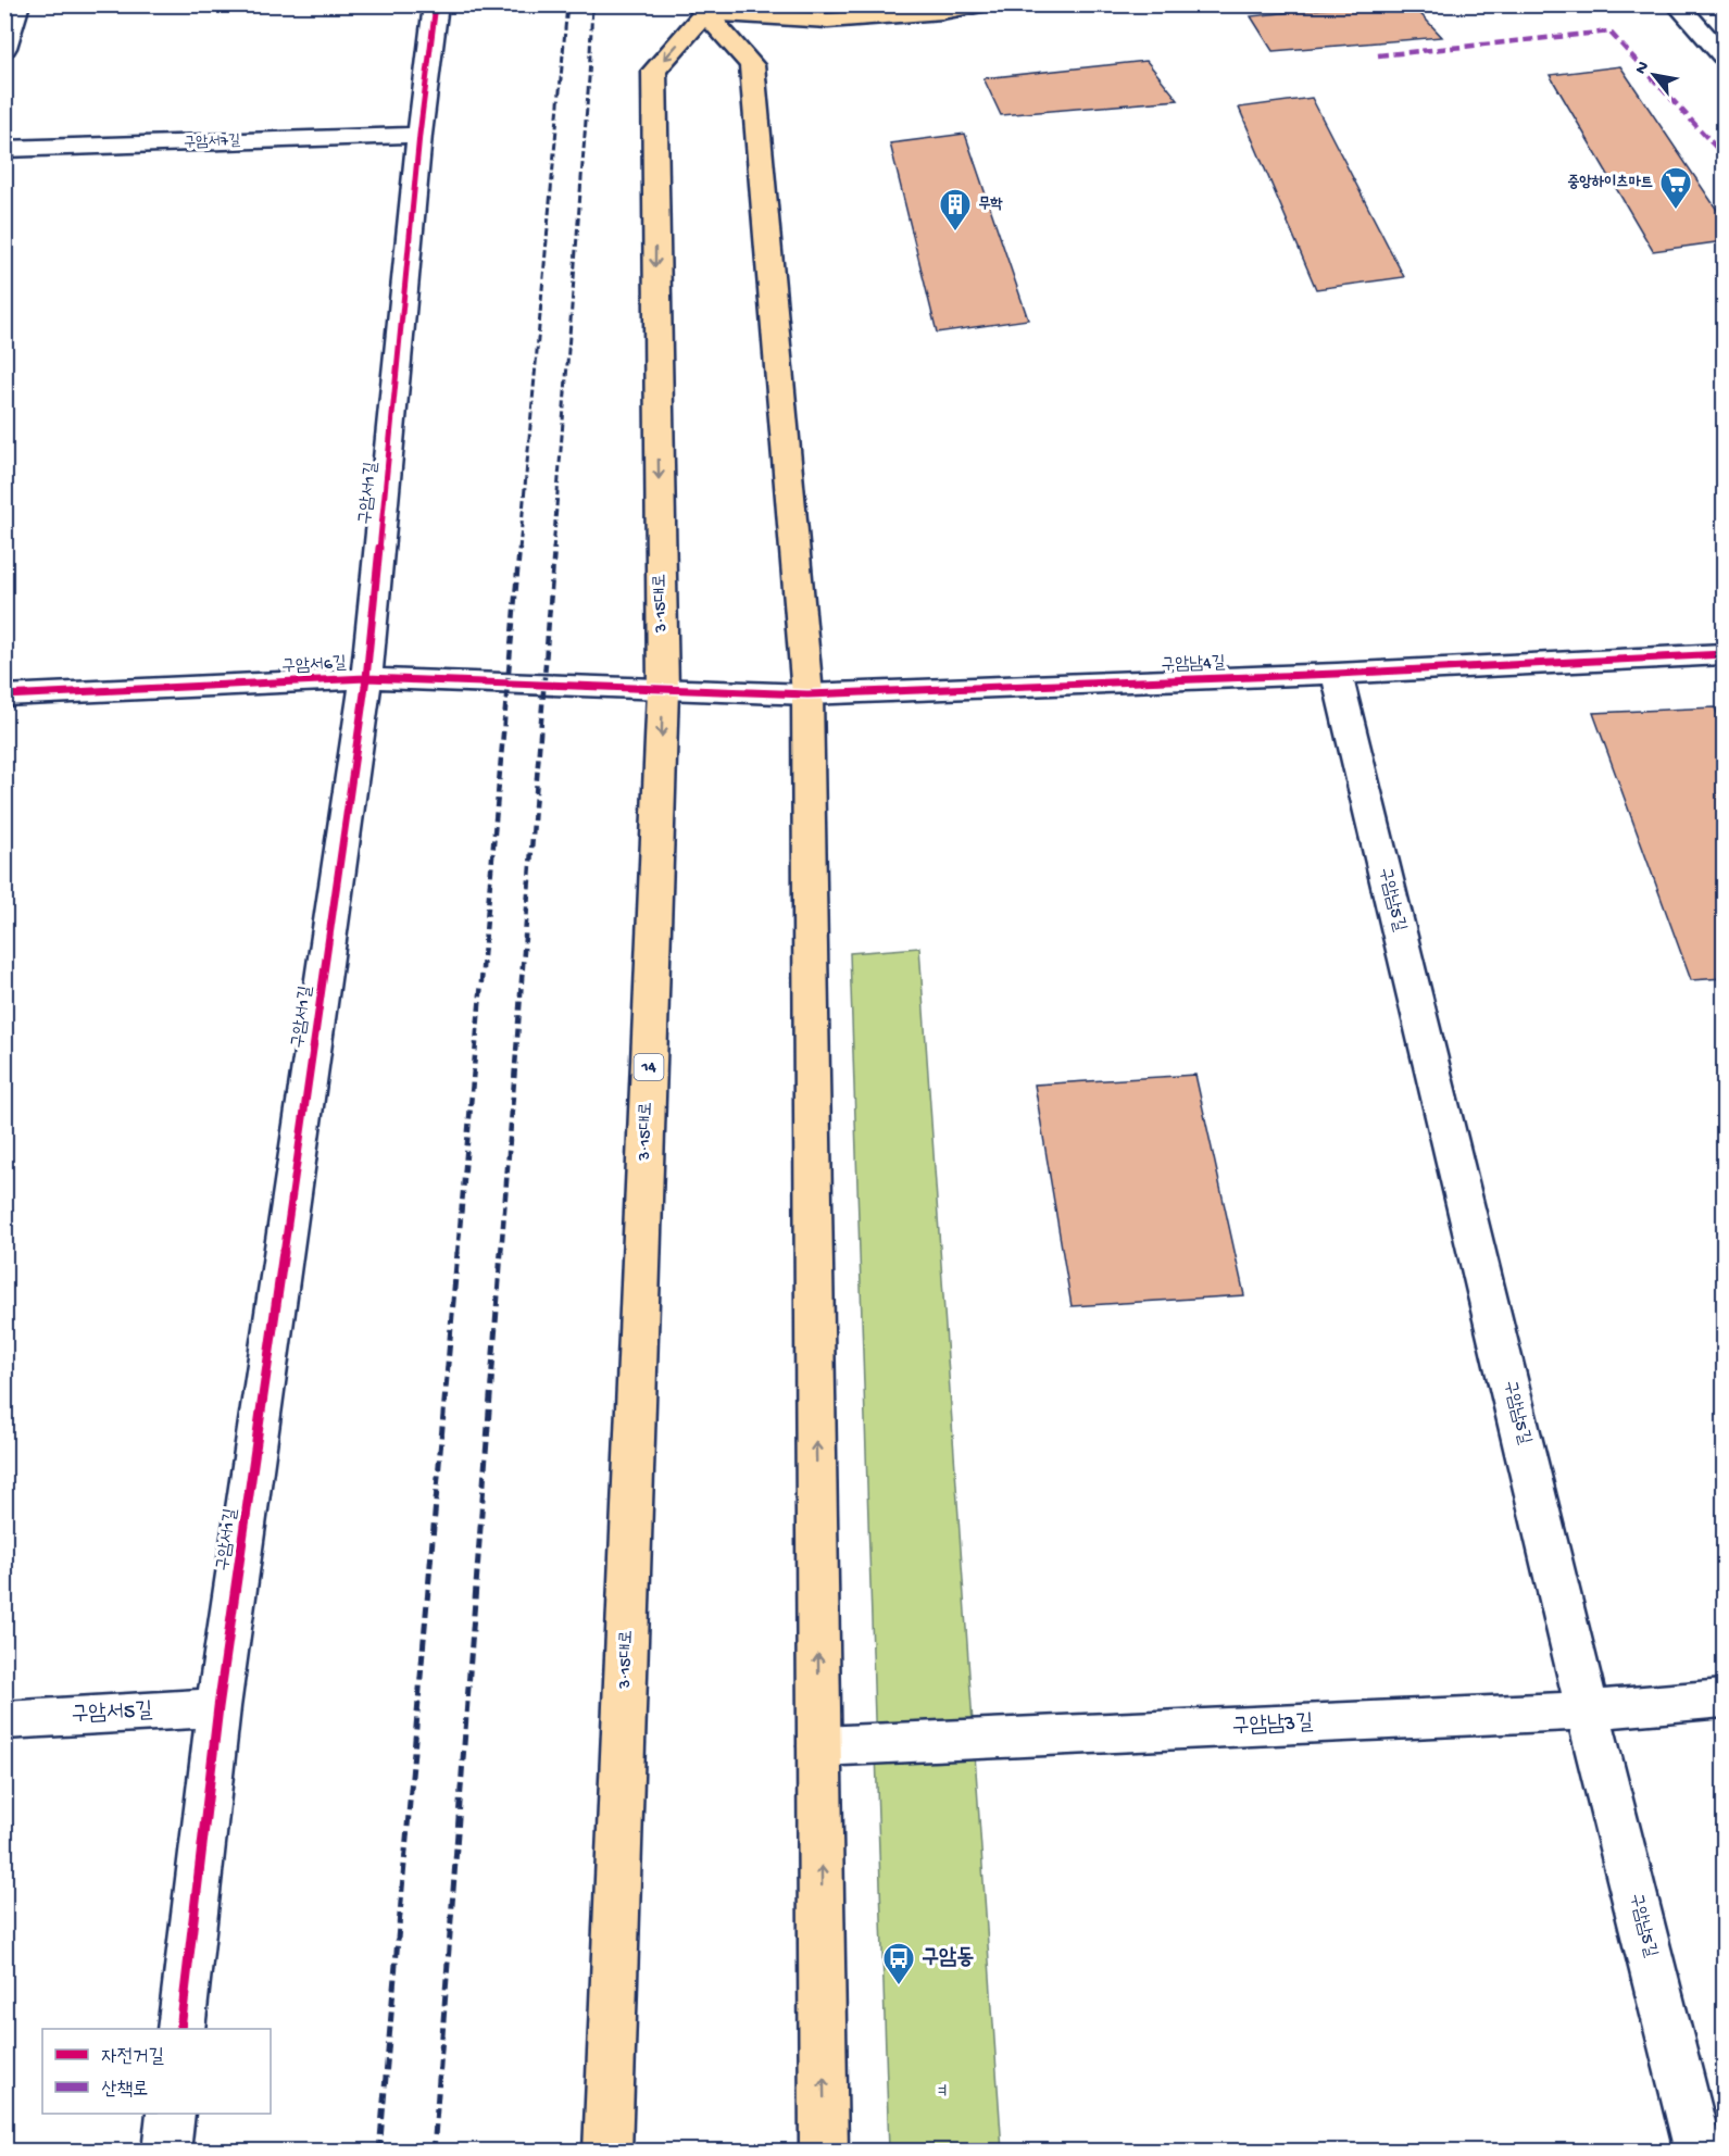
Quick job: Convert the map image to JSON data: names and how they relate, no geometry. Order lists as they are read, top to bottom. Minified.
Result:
{"streets":{"main road":["3·15대로","14"],"street":["구암서7길","구암서1길","구암남4길","구암서6길","구암남5길","구암서5길","구암남3길"]},"crossings":[["구암서7길","구암서1길"],["구암서1길","구암서6길"],["구암서1길","구암서5길"],["3·15대로","구암남4길"],["3·15대로","구암서6길"],["구암남4길","구암서6길"],["구암남4길","구암남5길"],["구암남5길","구암남3길"]],"parks":["ㅕ"],"places":{"supermarket":["중앙하이츠마트"],"building":["무학"],"bus stop":["구암동"]},"legend":["자전거길","산책로"],"north":"top left"}
